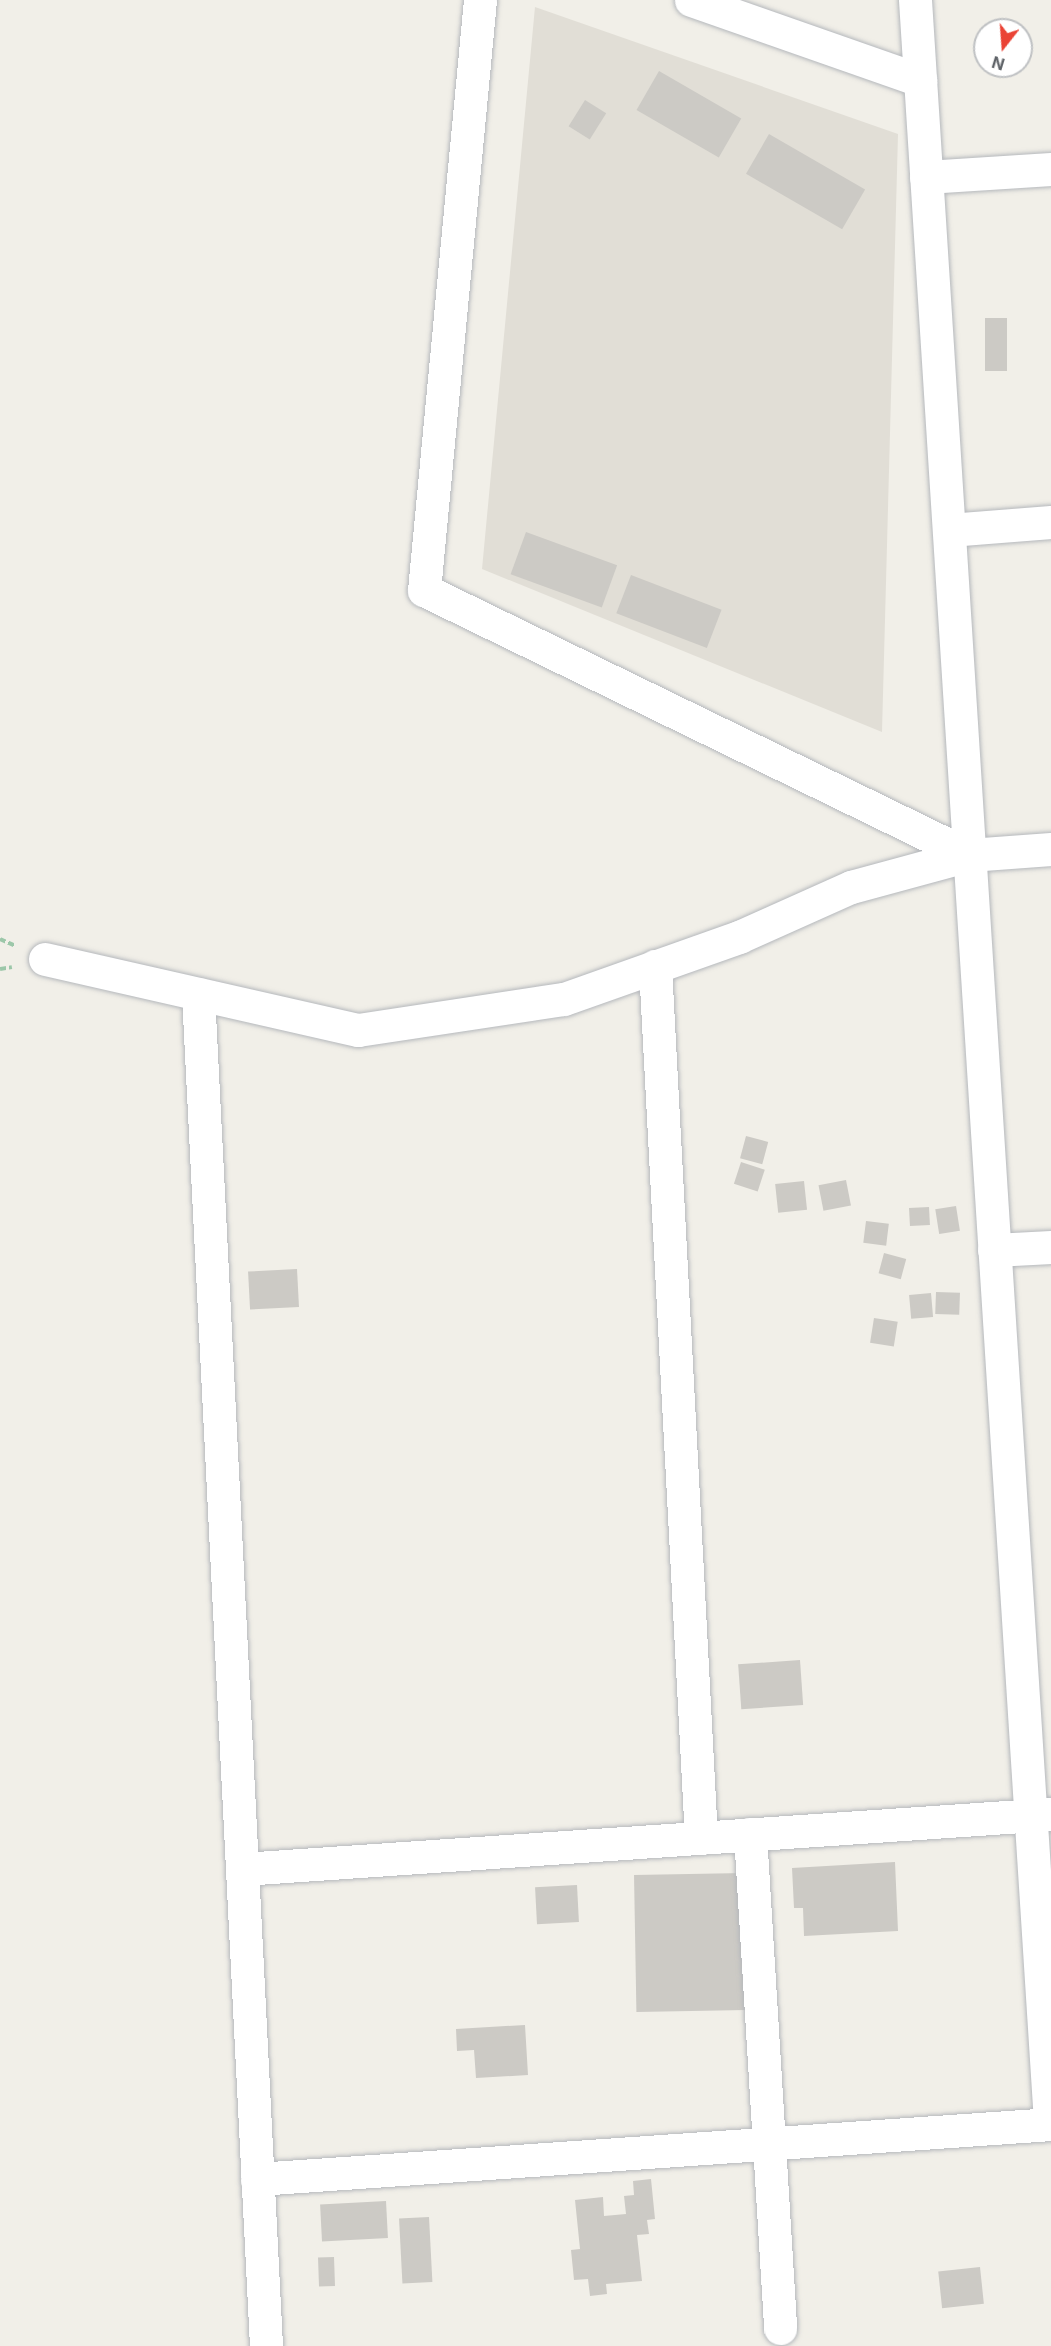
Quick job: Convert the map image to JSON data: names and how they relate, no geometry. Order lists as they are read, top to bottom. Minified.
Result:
{"north":"bottom"}
